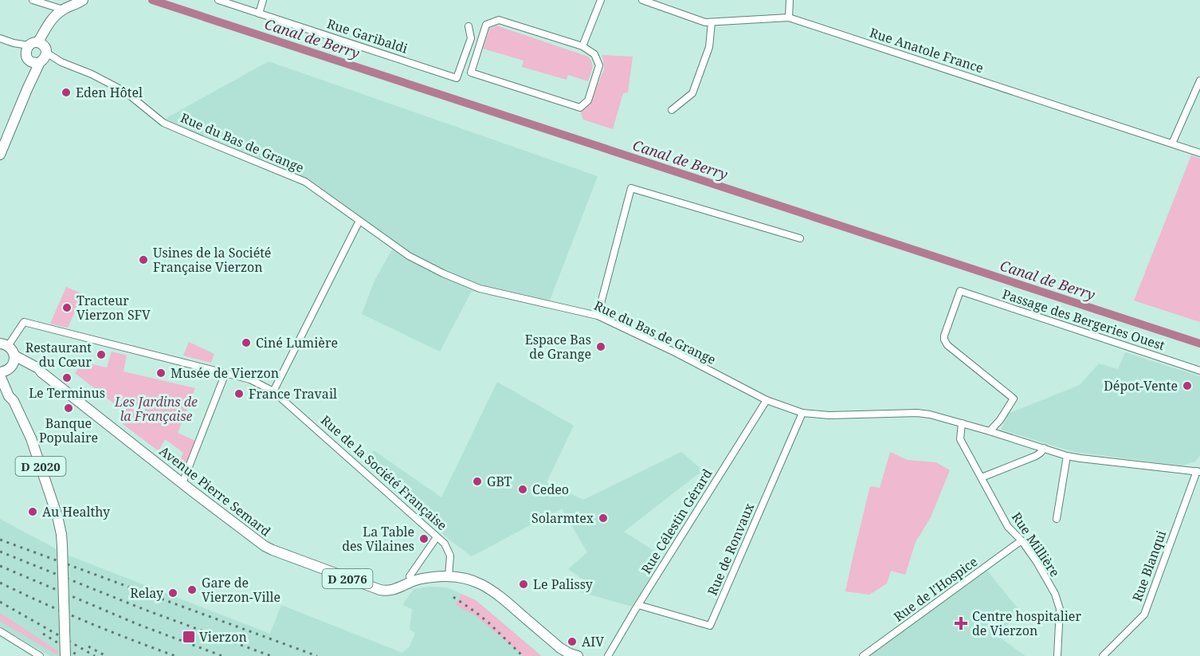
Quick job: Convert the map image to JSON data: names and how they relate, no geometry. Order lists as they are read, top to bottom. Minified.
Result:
{"streets":{"main road":["D 2020","Avenue Pierre Semard","D 2076"],"street":["Rue Garibaldi","Rue Anatole France","Rue du Bas de Grange","Passage des Bergeries Ouest","Rue de la Société Française","Rue Célestin Gérard","Rue Millière","Rue de Ronvaux","Rue Blanqui","Rue de l'Hospice"]},"crossings":[["Rue du Bas de Grange","Passage des Bergeries Ouest"],["Rue du Bas de Grange","Rue Célestin Gérard"],["Rue du Bas de Grange","Rue Millière"],["Rue du Bas de Grange","Rue de Ronvaux"],["Rue du Bas de Grange","Rue Blanqui"],["D 2020","Avenue Pierre Semard"],["Rue de la Société Française","Avenue Pierre Semard"],["Rue de la Société Française","D 2076"],["Avenue Pierre Semard","D 2076"],["Rue Célestin Gérard","Rue de Ronvaux"],["Rue Millière","Rue de l'Hospice"]],"water":["Canal de Berry"],"parks":["Les Jardins de la Française"],"places":{"other":["Eden Hôtel","Usines de la Société Française Vierzon","Tracteur Vierzon SFV","Ciné Lumière","Espace Bas de Grange","Restaurant du Cœur","Musée de Vierzon","Le Terminus","Dépot-Vente","France Travail","Banque Populaire","GBT","Cedeo","Au Healthy","Solarmtex","La Table des Vilaines","Le Palissy","Gare de Vierzon-Ville","Relay","AIV"],"health":["Centre hospitalier de Vierzon"],"transit":["Vierzon"]}}
